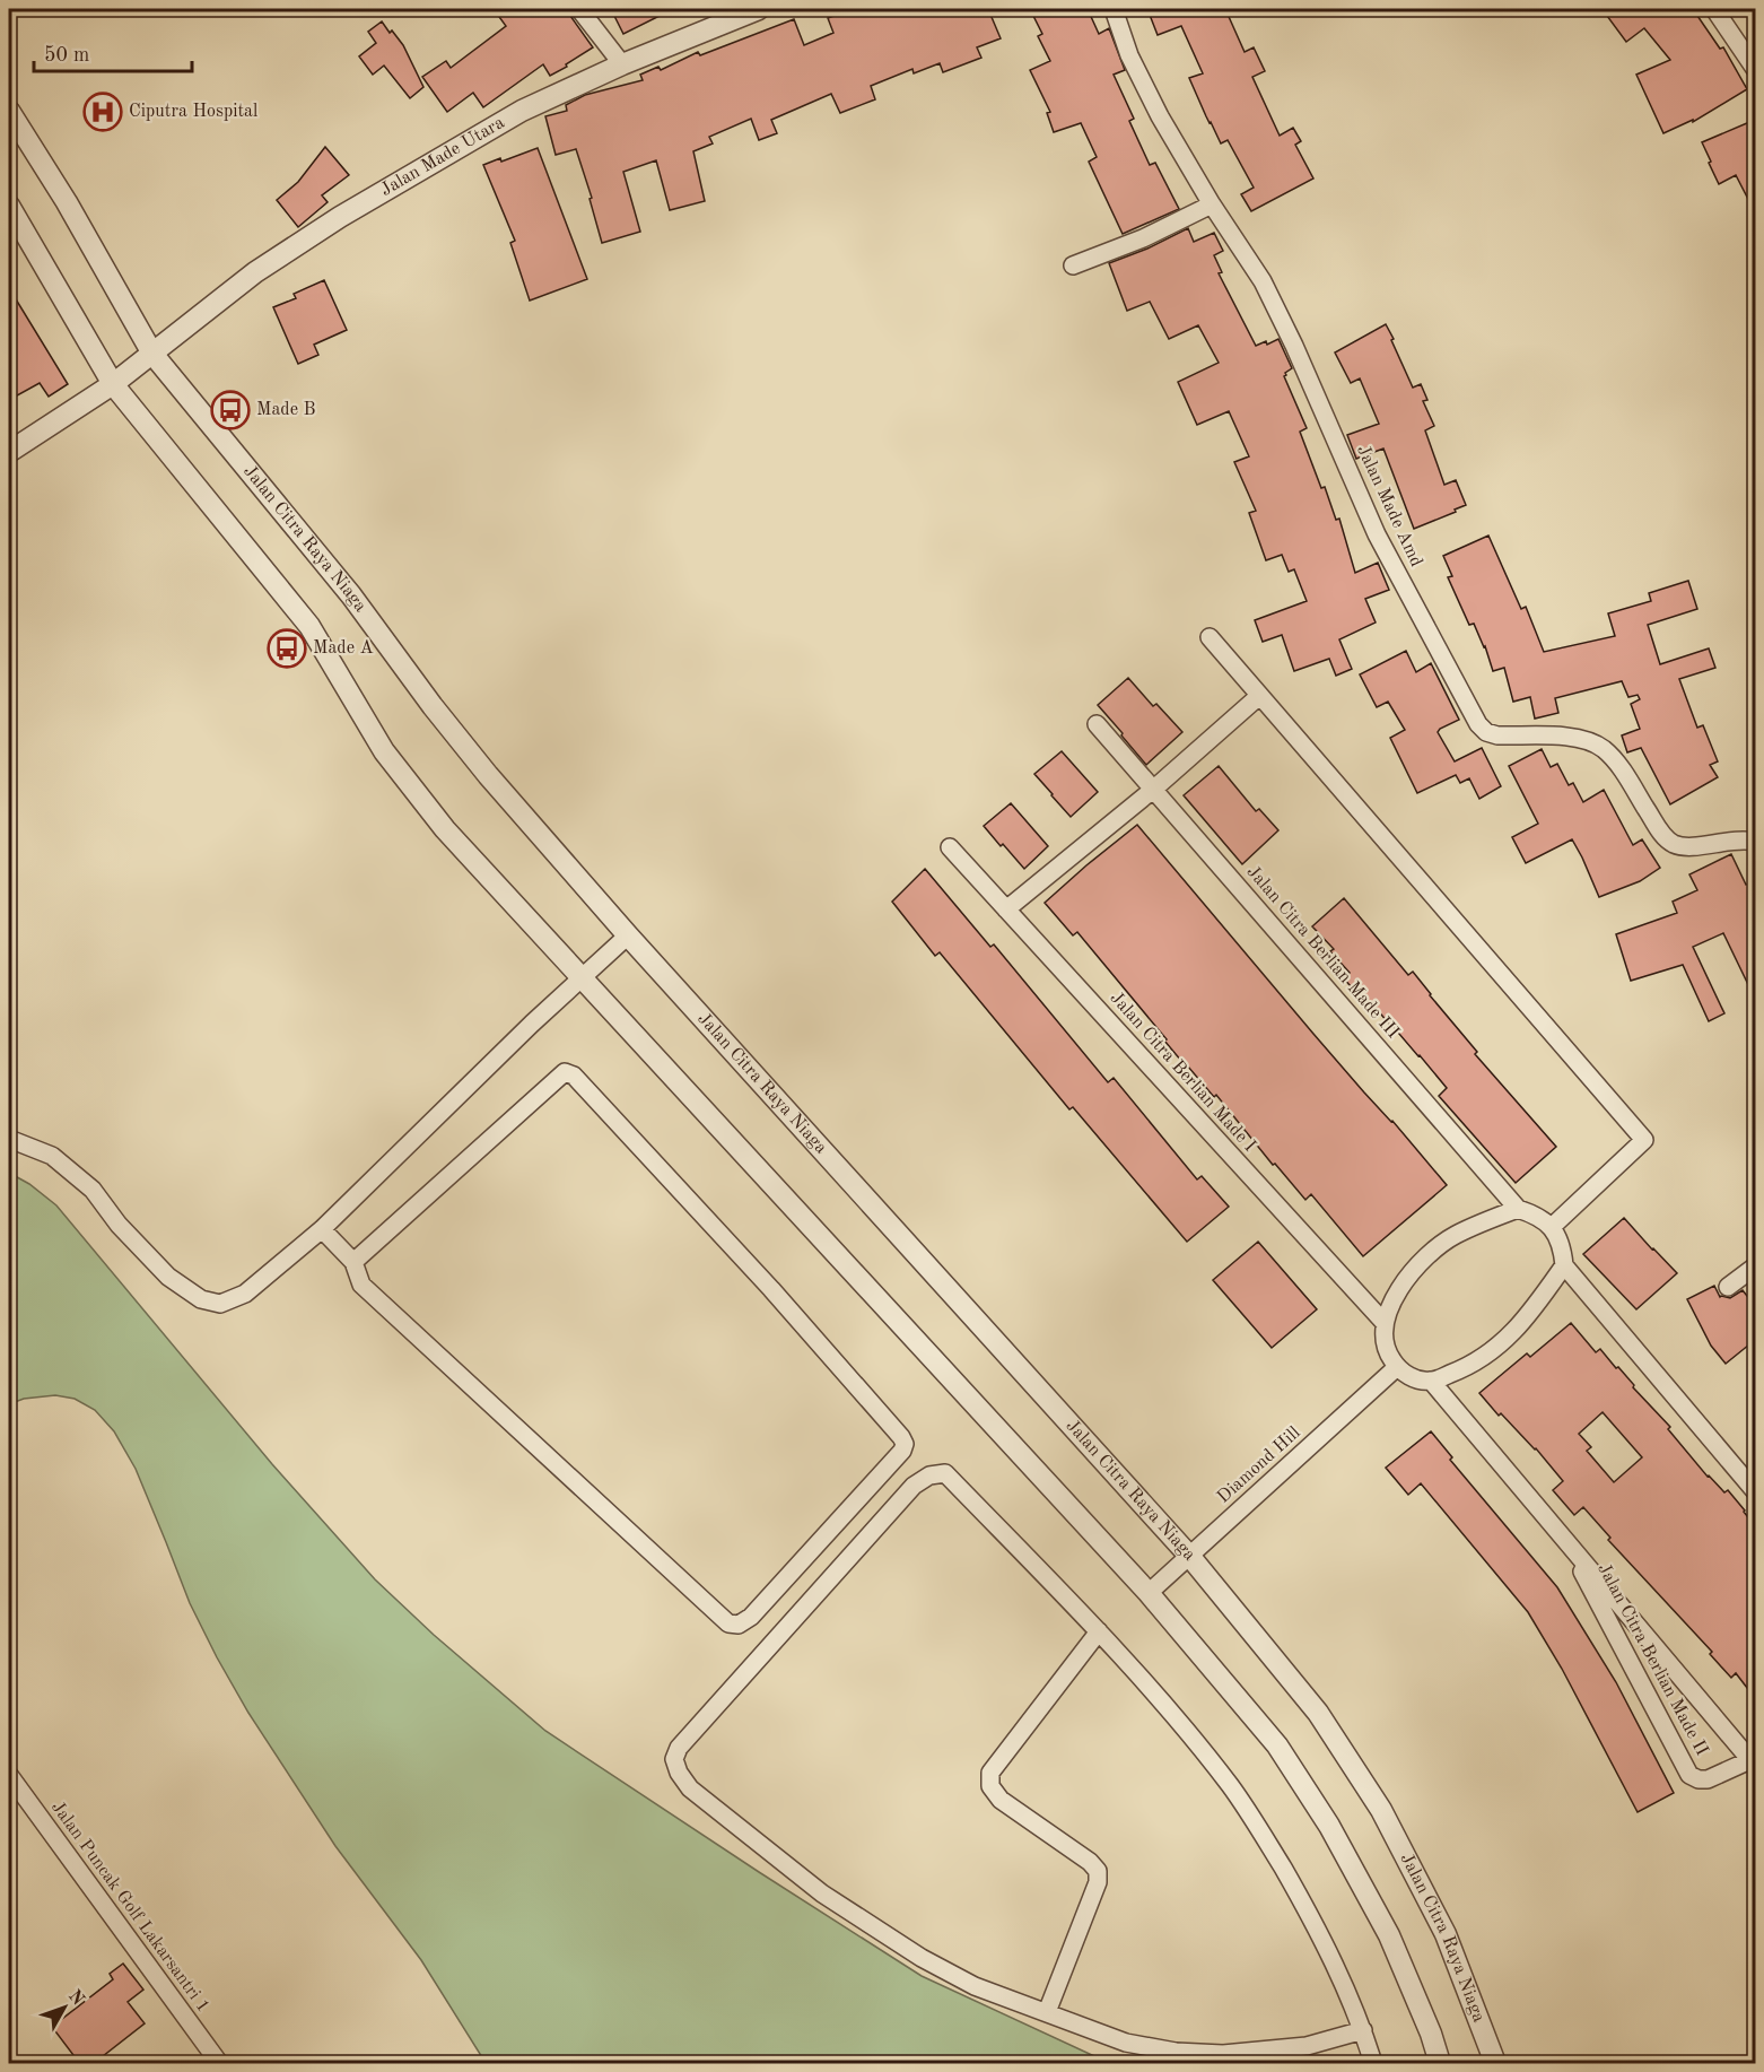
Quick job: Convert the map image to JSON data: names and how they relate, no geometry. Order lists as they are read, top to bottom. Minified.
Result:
{"streets":{"street":["Jalan Made Utara","Jalan Made Amd","Jalan Citra Raya Niaga","Jalan Citra Berlian Made III","Jalan Citra Berlian Made I","Diamond Hill","Jalan Citra Berlian Made II","Jalan Puncak Golf Lakarsantri 1"]},"crossings":[["Jalan Made Utara","Jalan Citra Raya Niaga"],["Jalan Citra Raya Niaga","Diamond Hill"]],"places":{"hospital":["Ciputra Hospital"],"bus stop":["Made B","Made A"]},"scale_bar":"50 m","north":"top right"}
